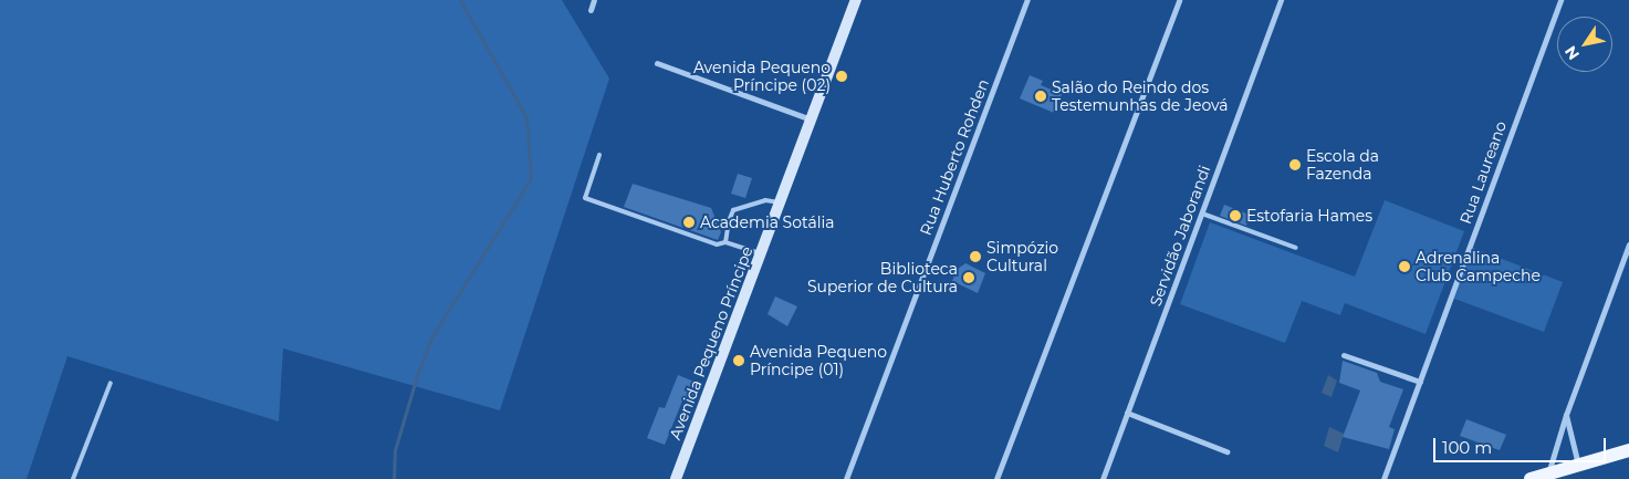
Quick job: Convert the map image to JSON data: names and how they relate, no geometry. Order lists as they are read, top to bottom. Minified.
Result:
{"streets":{"main road":["Avenida Pequeno Príncipe"],"street":["Rua Huberto Rohden","Rua Laureano","Servidão Jaborandi"]},"places":["Avenida Pequeno Príncipe (02)","Salão do Reindo dos Testemunhas de Jeová","Escola da Fazenda","Estofaria Hames","Academia Sotália","Simpózio Cultural","Adrenalina Club Campeche","Biblioteca Superior de Cultura","Avenida Pequeno Príncipe (01)"],"scale_bar":"100 m","north":"bottom left"}
